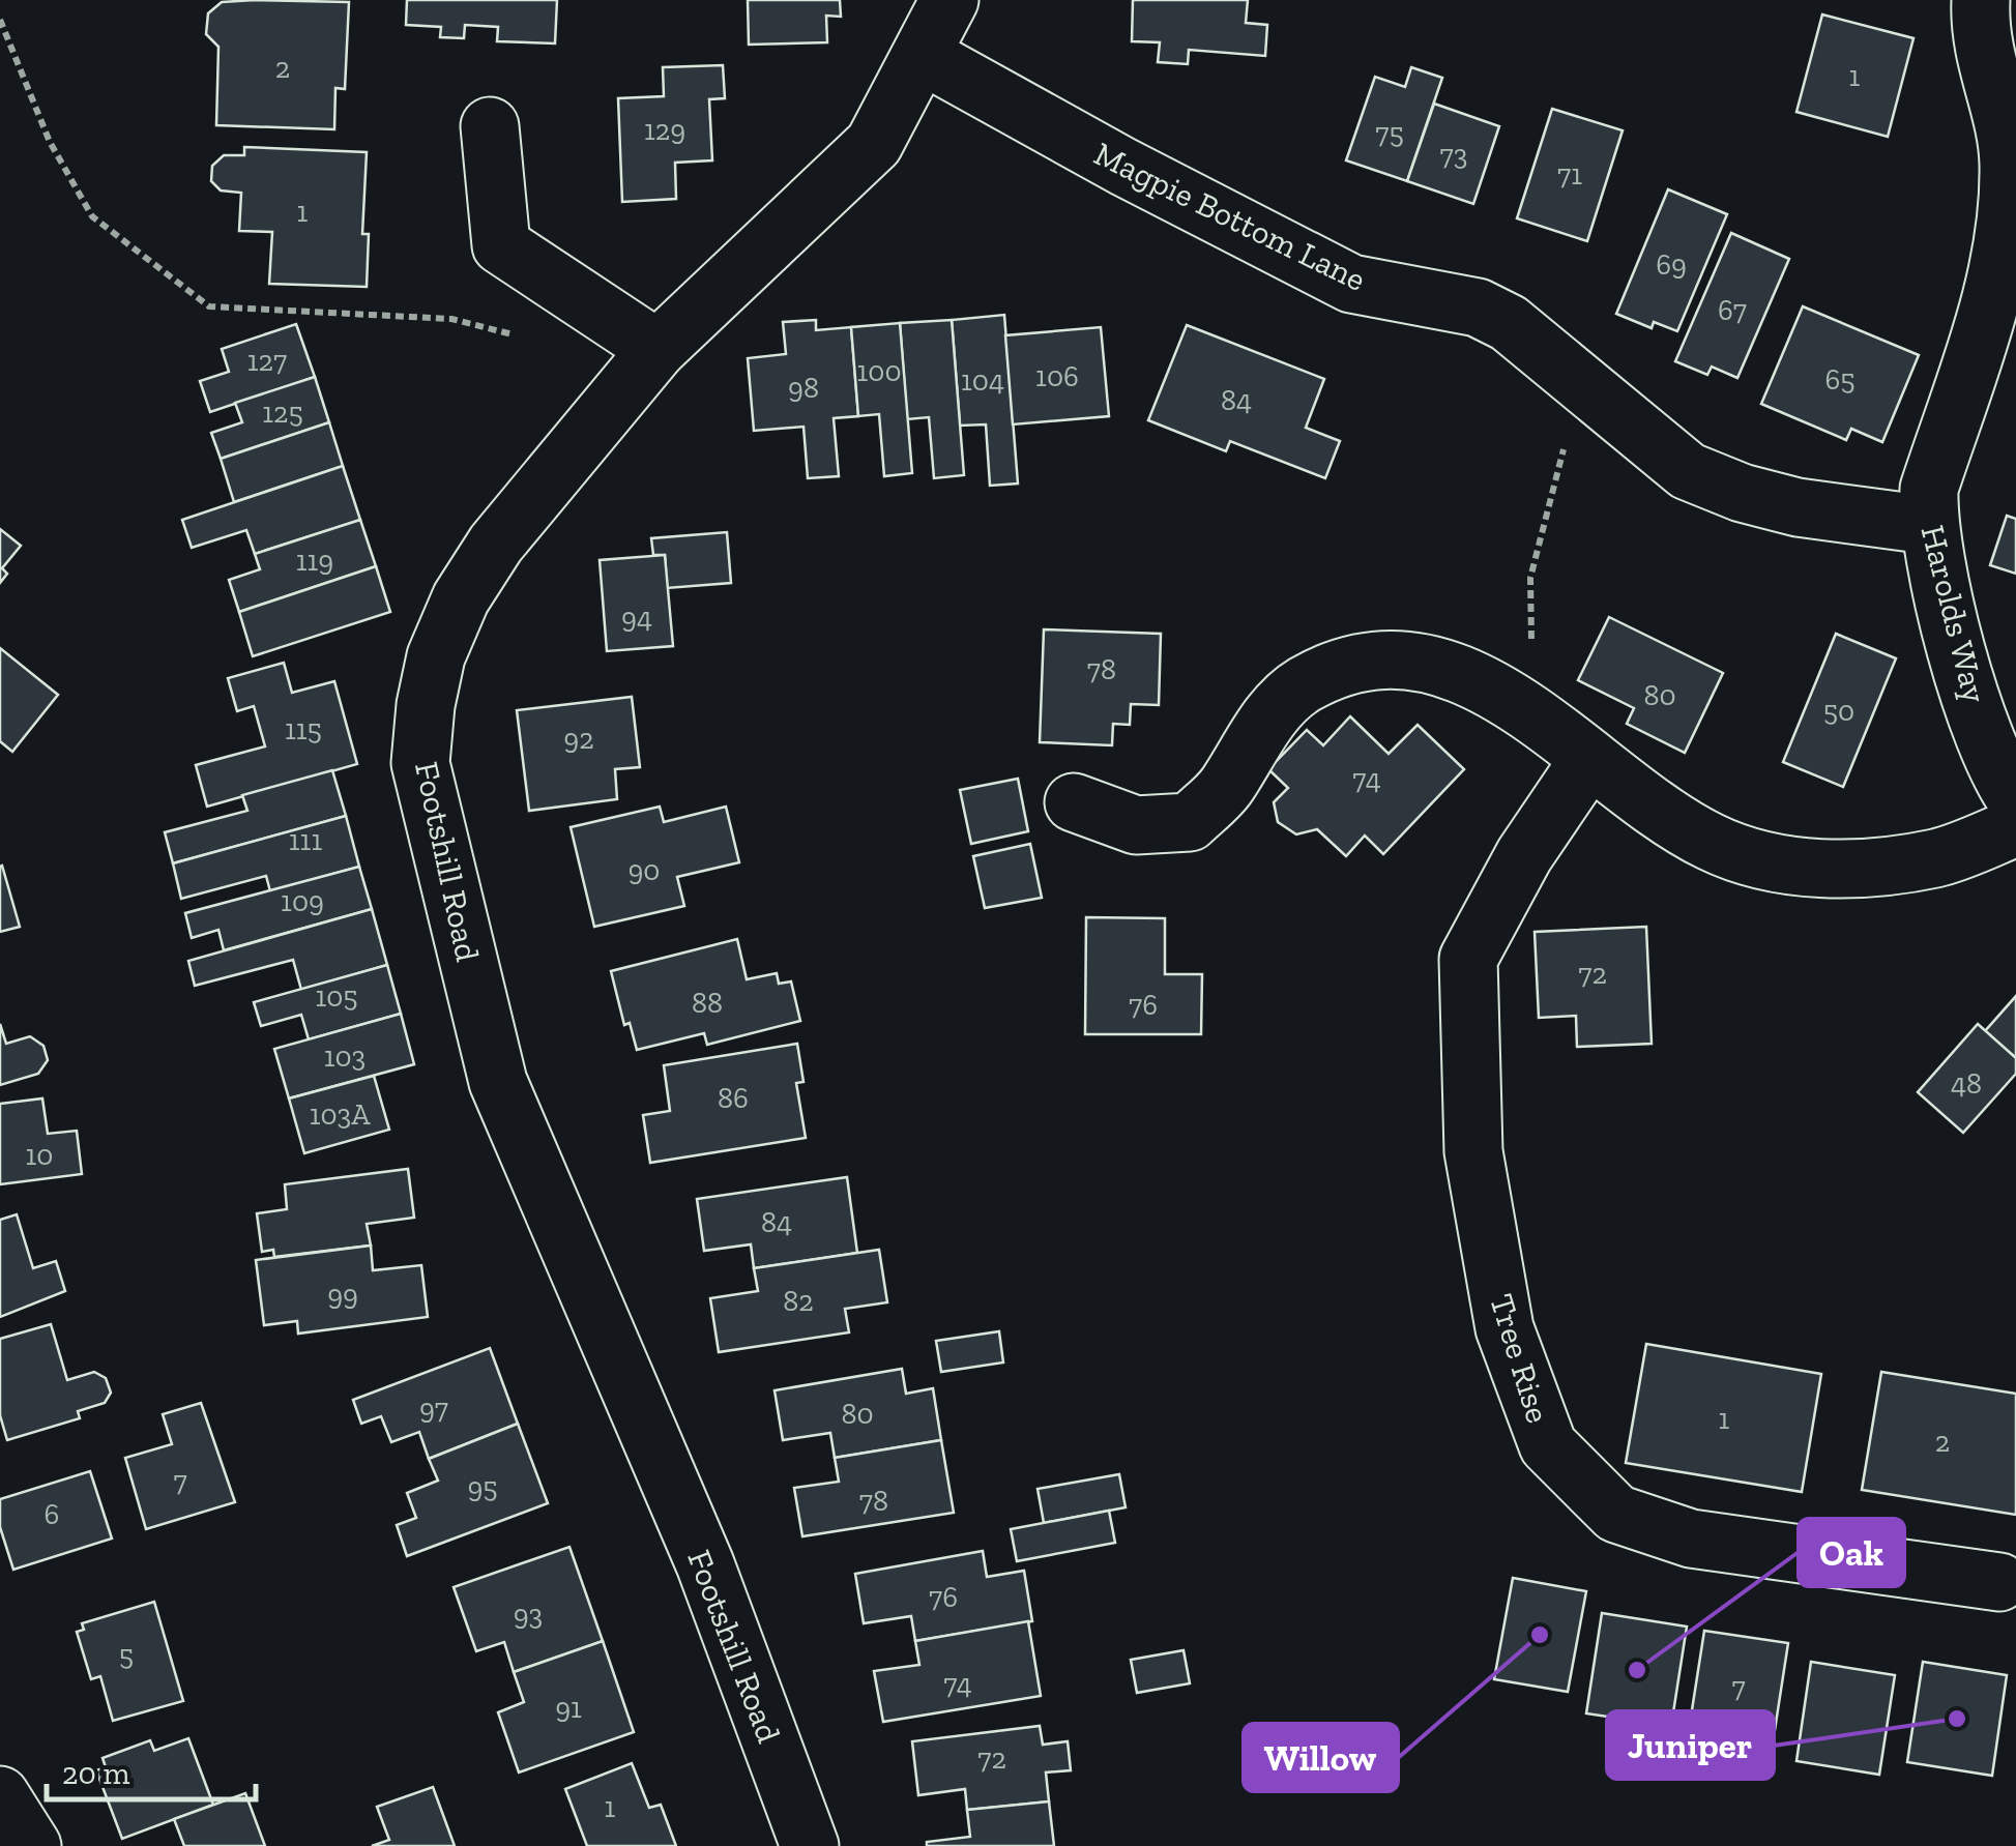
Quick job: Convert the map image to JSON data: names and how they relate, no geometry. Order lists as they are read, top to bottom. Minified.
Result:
{"streets":{"street":["Magpie Bottom Lane","Harolds Way","Footshill Road","Tree Rise"]},"crossings":[["Magpie Bottom Lane","Harolds Way"],["Magpie Bottom Lane","Footshill Road"]],"places":["Willow","Oak","Juniper"],"house_numbers":["2","1","129","75","73","71","1","69","67","127","100","106","65","104","98","84","125","119","94","78","80","50","115","92","74","111","90","109","72","105","88","76","103","48","86","103A","10","84","99","82","97","80","1","2","7","95","78","6","76","93","5","74","7","91","72","1"],"scale_bar":"20 m"}
